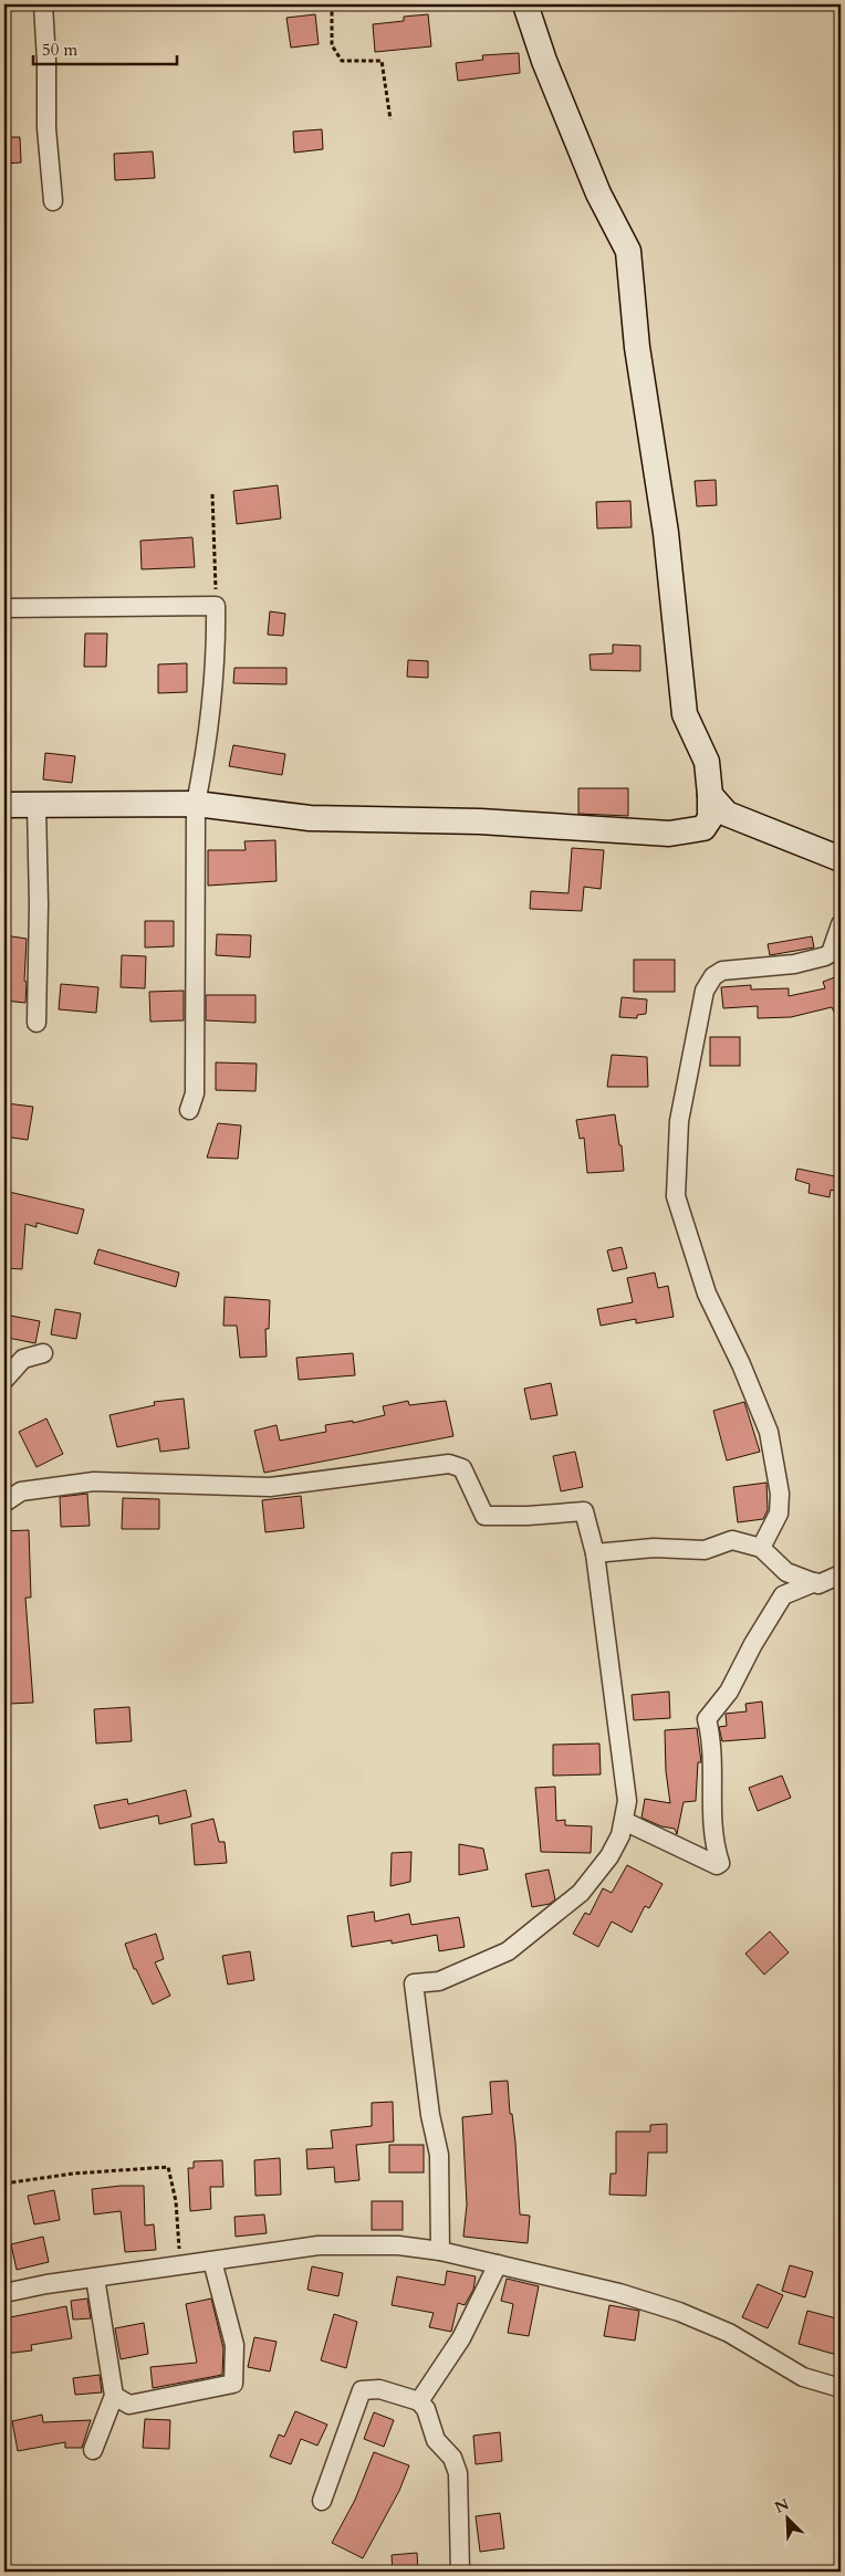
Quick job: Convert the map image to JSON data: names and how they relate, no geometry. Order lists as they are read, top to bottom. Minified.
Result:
{"scale_bar":"50 m","north":"top left"}
